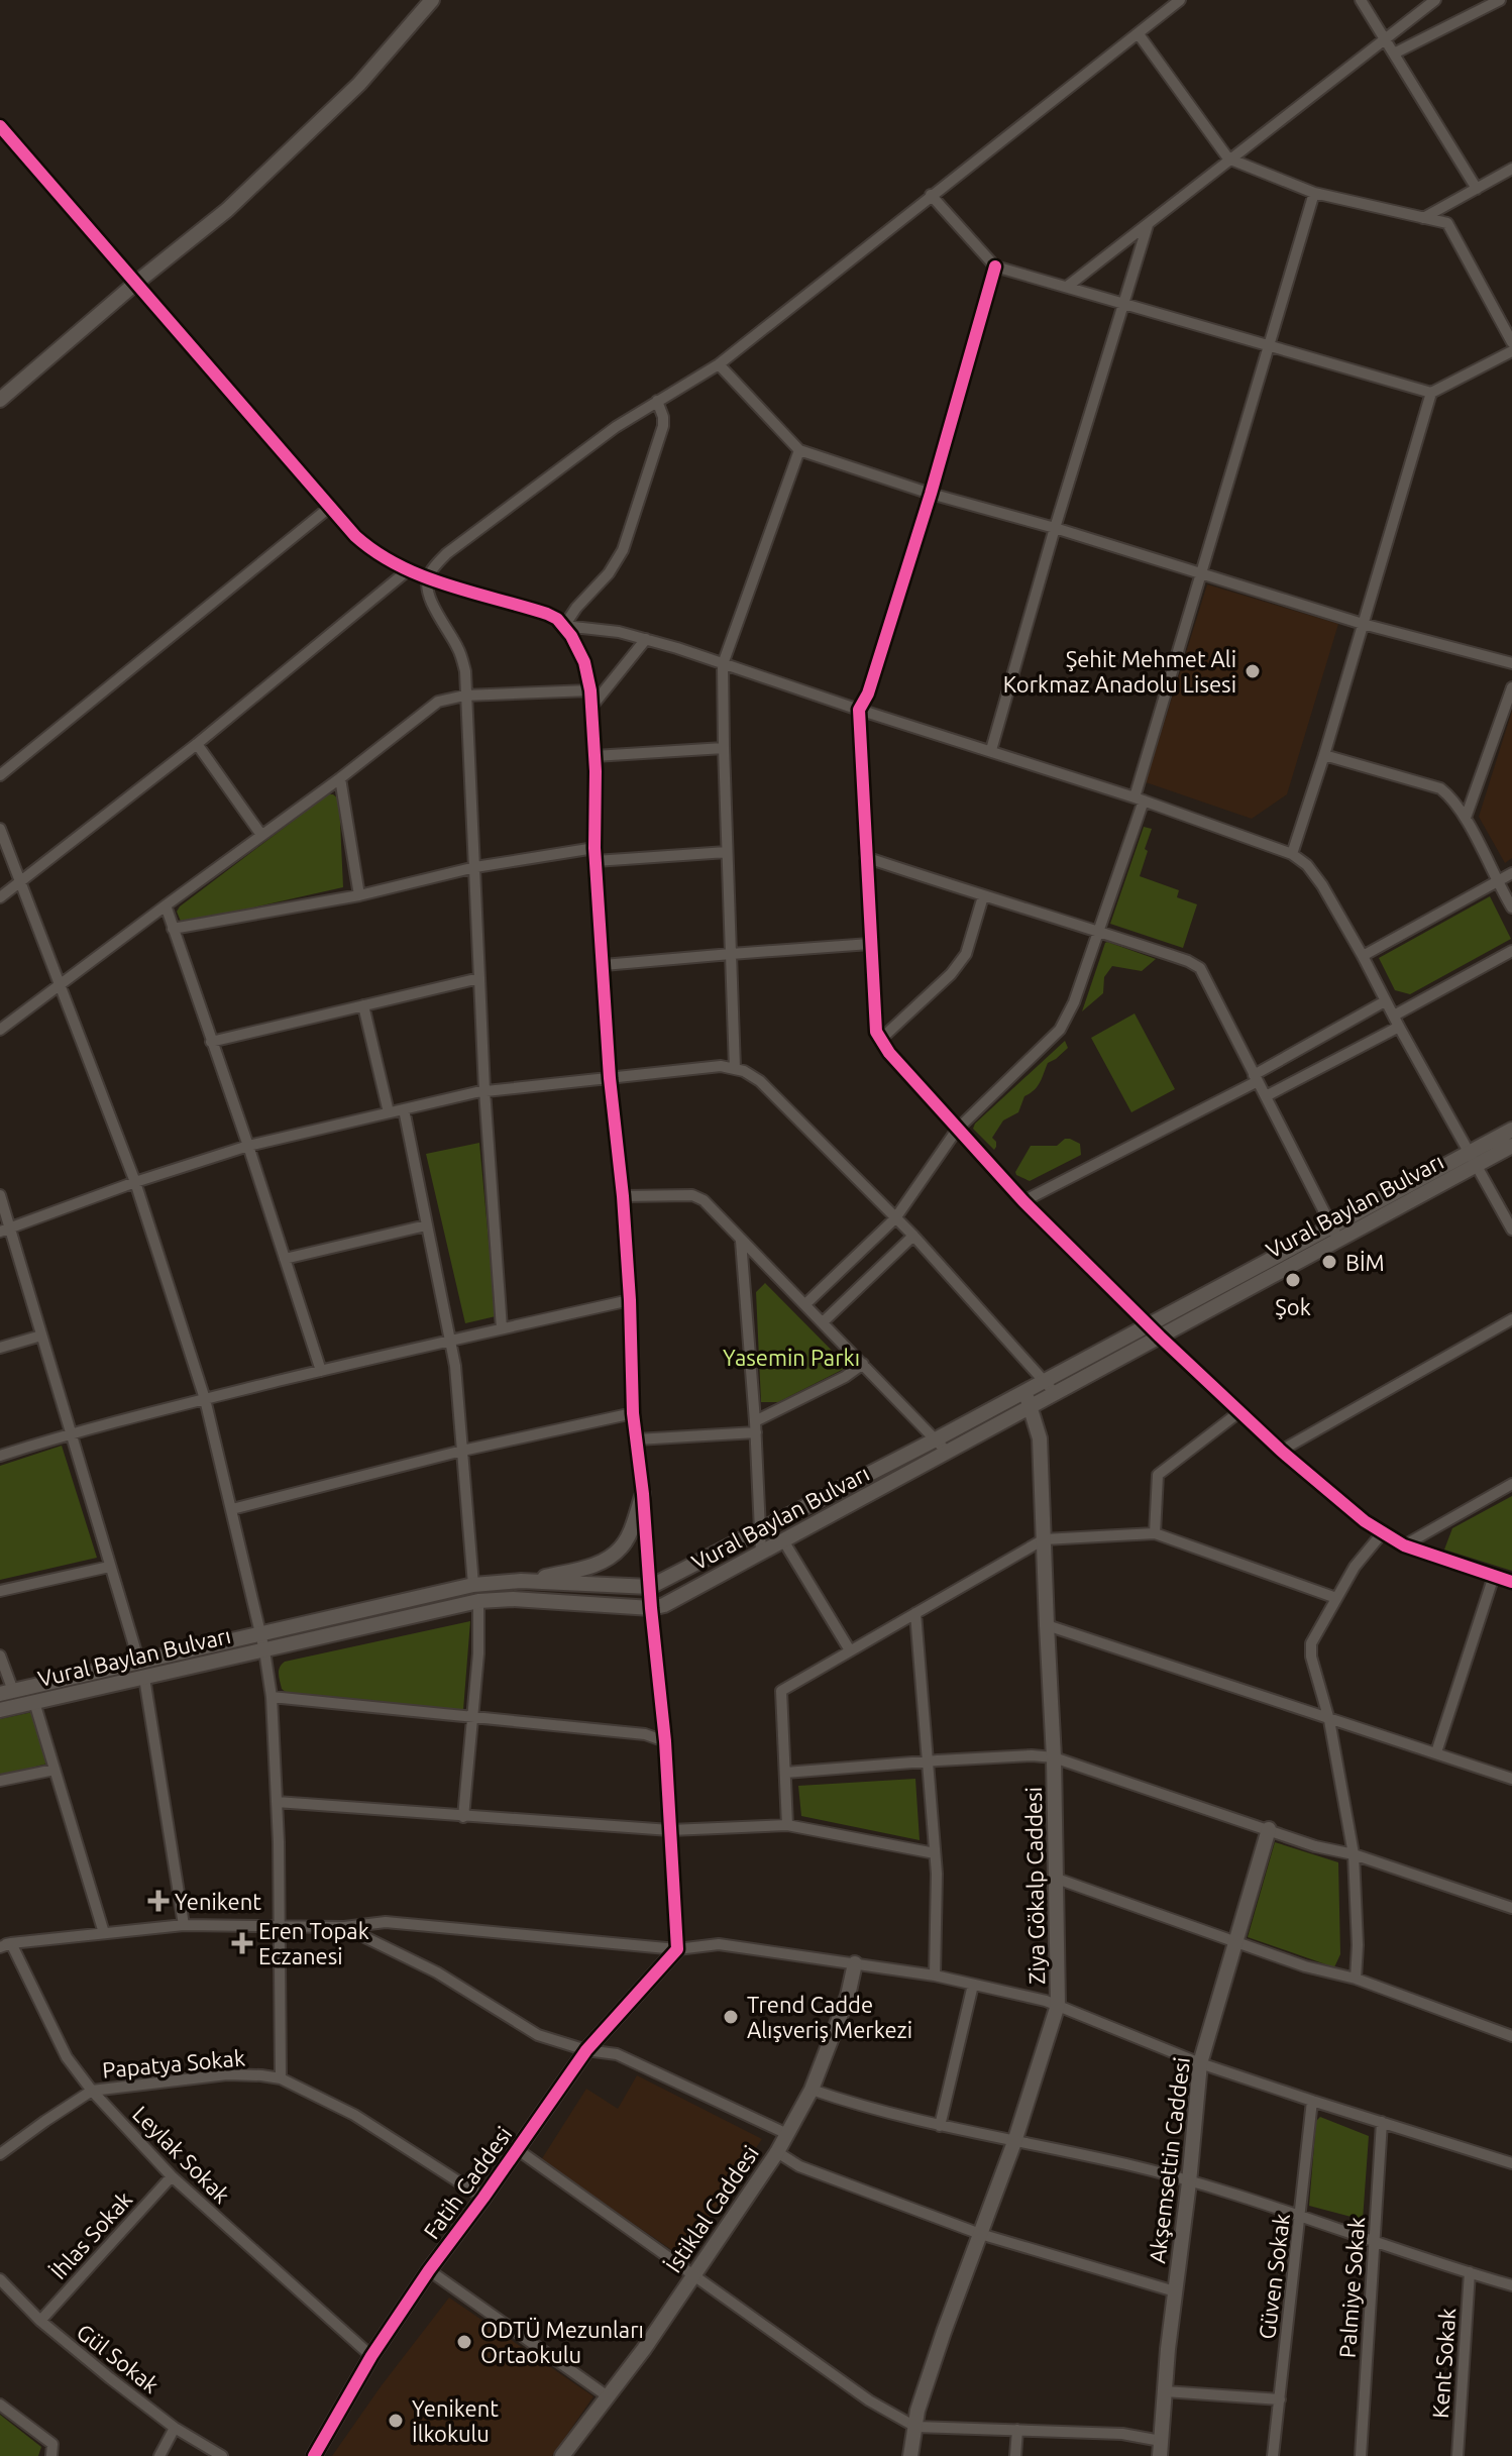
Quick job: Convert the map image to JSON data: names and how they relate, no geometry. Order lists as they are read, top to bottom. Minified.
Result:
{"streets":{"street":["Vural Baylan Bulvarı","Ziya Gökalp Caddesi","Papatya Sokak","Leylak Sokak","Akşemsettin Caddesi","Fatih Caddesi","İstiklal Caddesi","İhlas Sokak","Güven Sokak","Palmiye Sokak","Gül Sokak","Kent Sokak"]},"crossings":[["Vural Baylan Bulvarı","Ziya Gökalp Caddesi"],["Papatya Sokak","Leylak Sokak"],["Papatya Sokak","Fatih Caddesi"],["Leylak Sokak","Fatih Caddesi"],["Leylak Sokak","İhlas Sokak"],["İhlas Sokak","Gül Sokak"]],"parks":["Yasemin Parkı"],"places":{"other":["Şehit Mehmet Ali Korkmaz Anadolu Lisesi","BİM","Şok","Trend Cadde Alışveriş Merkezi","ODTÜ Mezunları Ortaokulu","Yenikent İlkokulu"],"health":["Yenikent","Eren Topak Eczanesi"]}}
